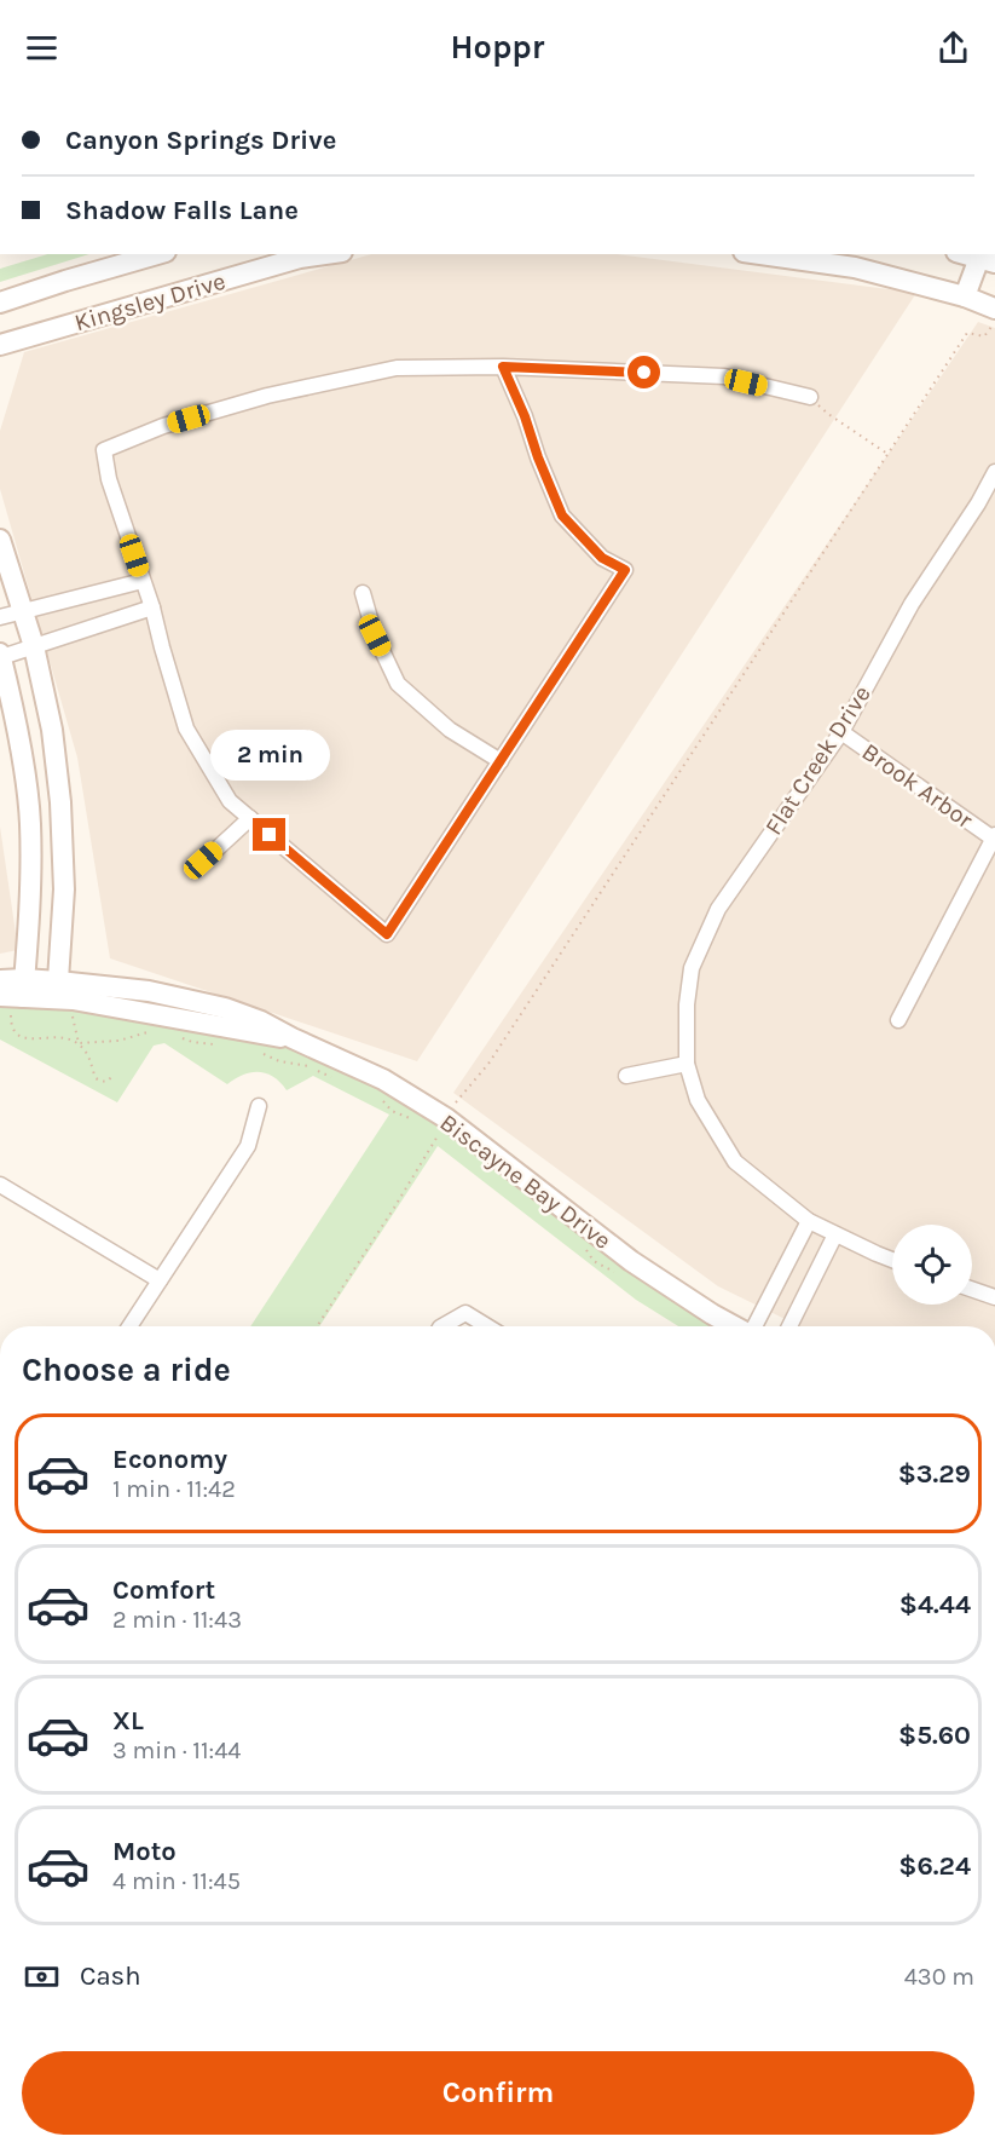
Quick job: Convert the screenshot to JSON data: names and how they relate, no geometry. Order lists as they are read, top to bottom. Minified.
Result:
{"streets":{"street":["Kingsley Drive","Flat Creek Drive","Brook Arbor","Biscayne Bay Drive"]},"crossings":[["Flat Creek Drive","Brook Arbor"]],"page":{"header":"Hoppr","banner":["Canyon Springs Drive","Shadow Falls Lane"],"bubble":"2 min","heading":"Choose a ride","list":[{"name":"Economy","note":"1 min · 11:42","value":"$3.29"},{"name":"Comfort","note":"2 min · 11:43","value":"$4.44"},{"name":"XL","note":"3 min · 11:44","value":"$5.60"},{"name":"Moto","note":"4 min · 11:45","value":"$6.24"}],"pay":["Cash","430 m"],"buttons":"Confirm"}}
